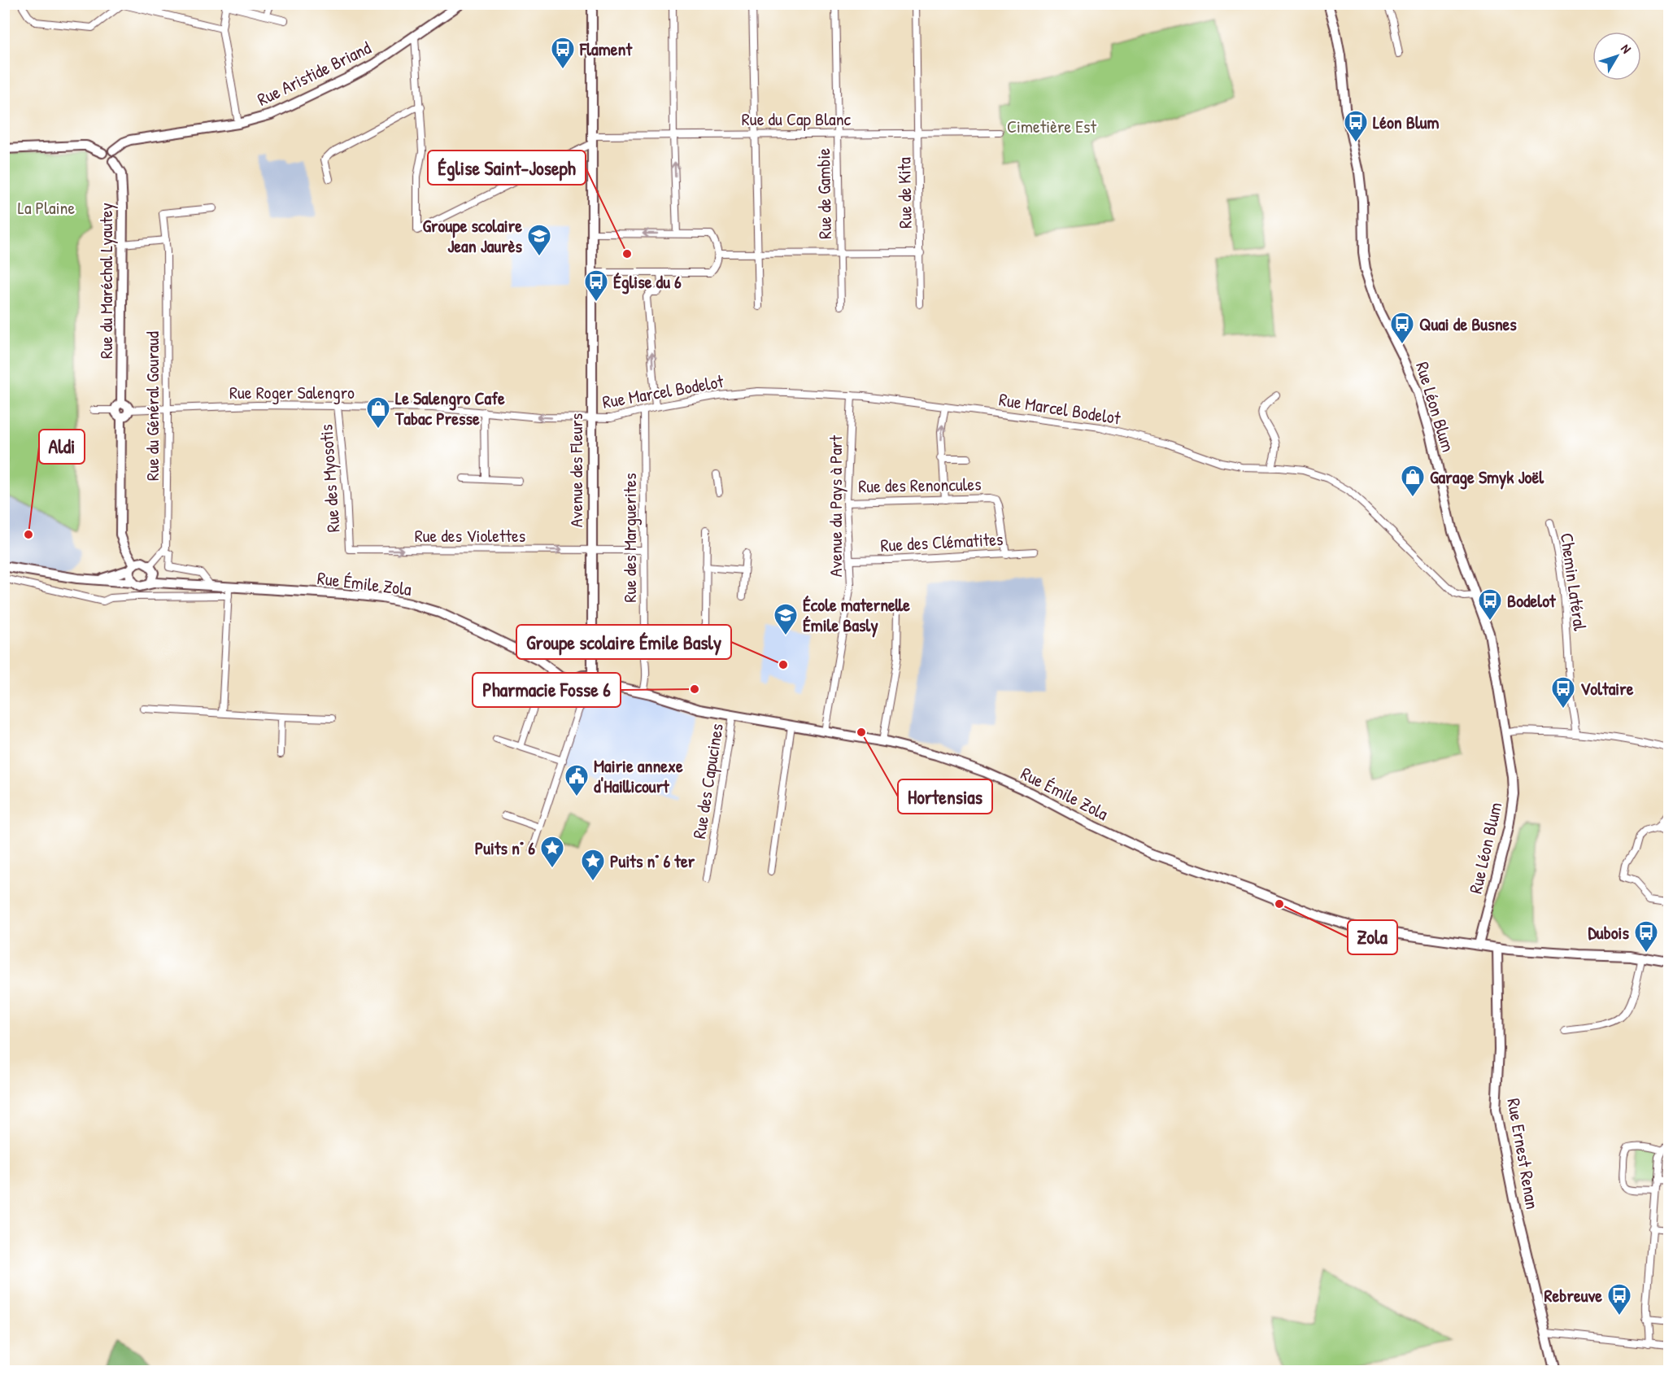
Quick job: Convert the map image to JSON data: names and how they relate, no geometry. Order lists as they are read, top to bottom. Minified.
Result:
{"streets":{"street":["Rue Aristide Briand","Rue du Cap Blanc","Rue de Kita","Rue de Gambie","Rue du Maréchal Lyautey","Rue Marcel Bodelot","Rue Roger Salengro","Rue du Général Gouraud","Rue Léon Blum","Avenue des Fleurs","Rue des Myosotis","Rue des Renoncules","Avenue du Pays à Part","Rue des Violettes","Rue des Marguerites","Rue des Clématites","Chemin Latéral","Rue Émile Zola","Rue des Capucines","Rue Ernest Renan"]},"crossings":[["Rue Aristide Briand","Rue du Maréchal Lyautey"],["Rue du Cap Blanc","Rue de Kita"],["Rue du Cap Blanc","Rue de Gambie"],["Rue du Cap Blanc","Avenue des Fleurs"],["Rue Marcel Bodelot","Rue Roger Salengro"],["Rue Marcel Bodelot","Rue Léon Blum"],["Rue Marcel Bodelot","Avenue des Fleurs"],["Rue Marcel Bodelot","Avenue du Pays à Part"],["Rue Marcel Bodelot","Rue des Marguerites"],["Rue Roger Salengro","Rue du Général Gouraud"],["Rue Roger Salengro","Avenue des Fleurs"],["Rue Roger Salengro","Rue des Myosotis"],["Rue Léon Blum","Rue Émile Zola"],["Avenue des Fleurs","Rue des Violettes"],["Avenue des Fleurs","Rue Émile Zola"],["Rue des Myosotis","Rue des Violettes"],["Rue des Renoncules","Avenue du Pays à Part"],["Rue des Renoncules","Rue des Clématites"],["Avenue du Pays à Part","Rue des Clématites"],["Avenue du Pays à Part","Rue Émile Zola"],["Rue des Violettes","Rue des Marguerites"],["Rue des Marguerites","Rue Émile Zola"],["Rue Émile Zola","Rue des Capucines"],["Rue Émile Zola","Rue Ernest Renan"]],"one_way":["Rue des Violettes"],"parks":["Cimetière Est","La Plaine"],"places":{"bus stop":["Flament","Léon Blum","Église du 6","Quai de Busnes","Bodelot","Voltaire","Dubois","Rebreuve"],"other":["Église Saint-Joseph","Aldi","Groupe scolaire Émile Basly","Pharmacie Fosse 6","Hortensias","Zola"],"school or university":["Groupe scolaire Jean Jaurès","École maternelle Émile Basly"],"shop":["Le Salengro Cafe Tabac Presse","Garage Smyk Joël"],"public building":["Mairie annexe d'Haillicourt"],"place":["Puits n° 6","Puits n° 6 ter"]},"north":"top right"}
